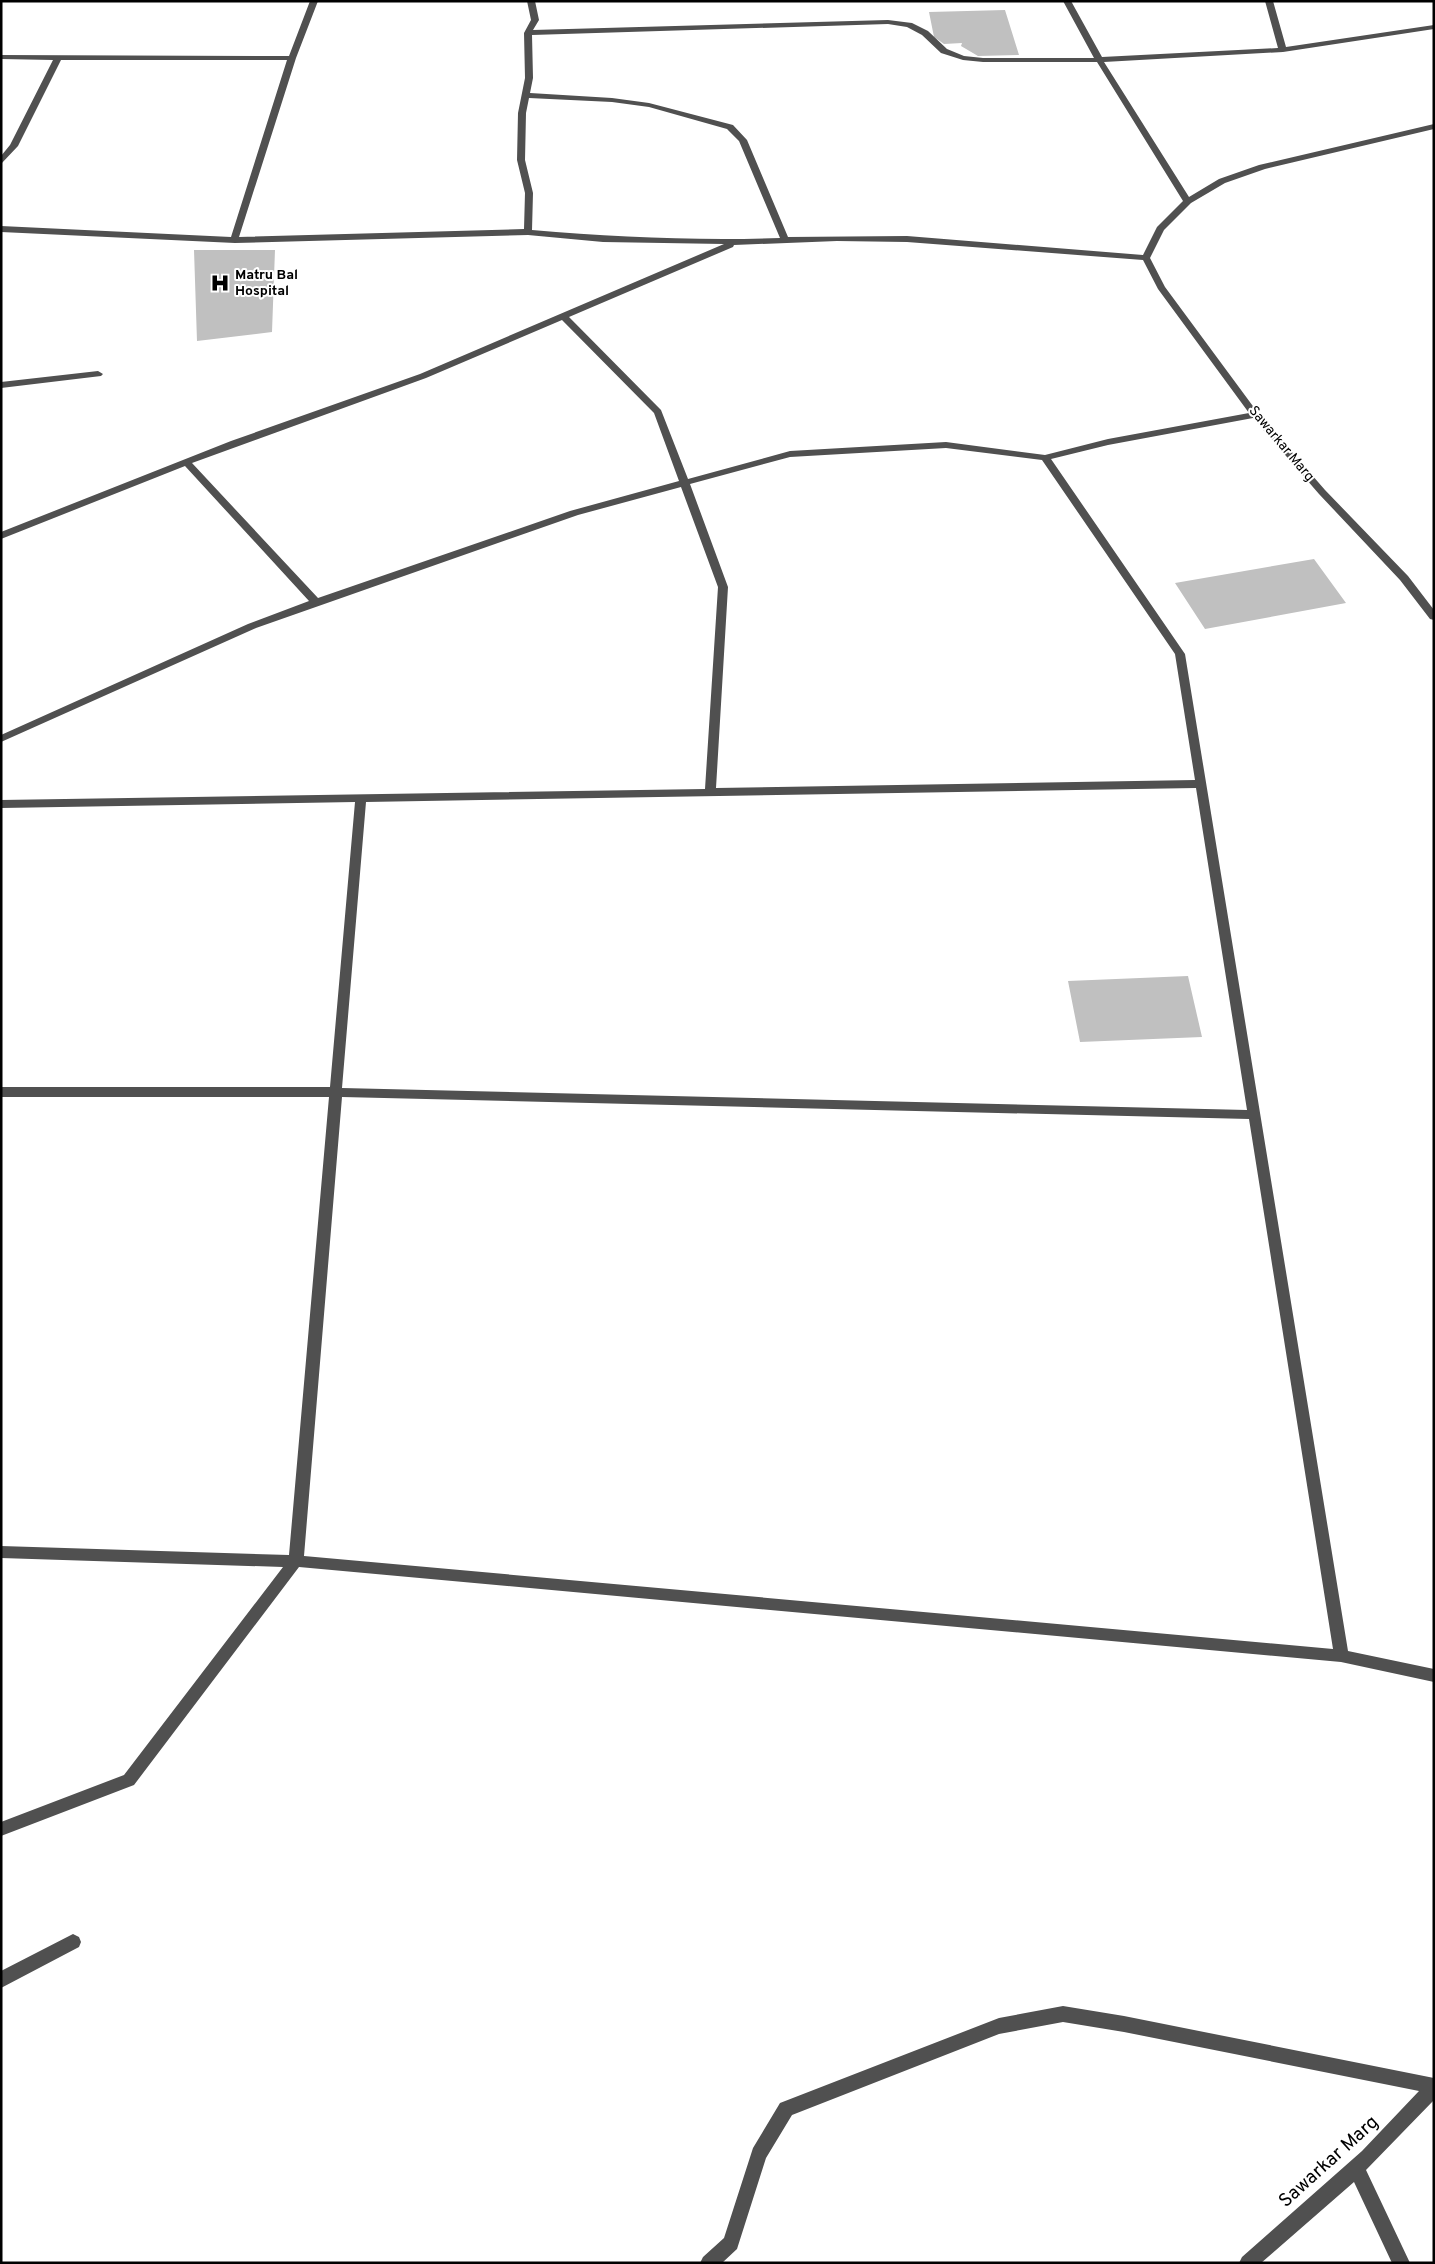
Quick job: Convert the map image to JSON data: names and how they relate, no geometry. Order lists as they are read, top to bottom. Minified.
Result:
{"streets":{"street":["Sawarkar Marg"]},"places":{"hospital":["Matru Bal Hospital"]}}
